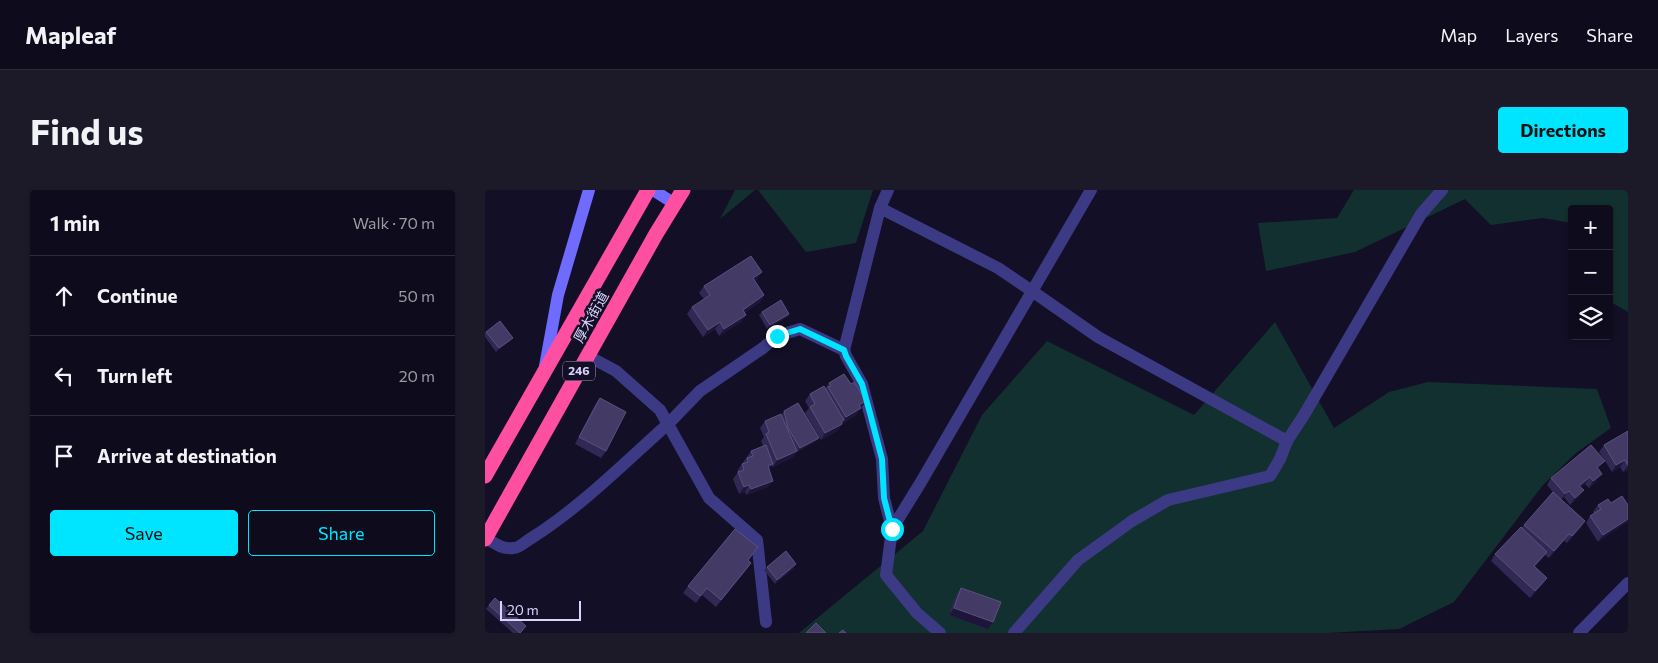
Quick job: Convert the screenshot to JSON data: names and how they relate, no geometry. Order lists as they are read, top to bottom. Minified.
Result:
{"streets":{"highway":["厚木街道","246"]},"scale_bar":"20 m","page":{"header":"Mapleaf","nav":["Map","Layers","Share"],"buttons":["Directions",["Save","Share"]],"title":"Find us","heading":["1 min","Walk · 70 m"],"map_buttons":["+","−"],"list":[["Continue","50 m"],["Turn left","20 m"],"Arrive at destination"],"scale":"20 m"}}
